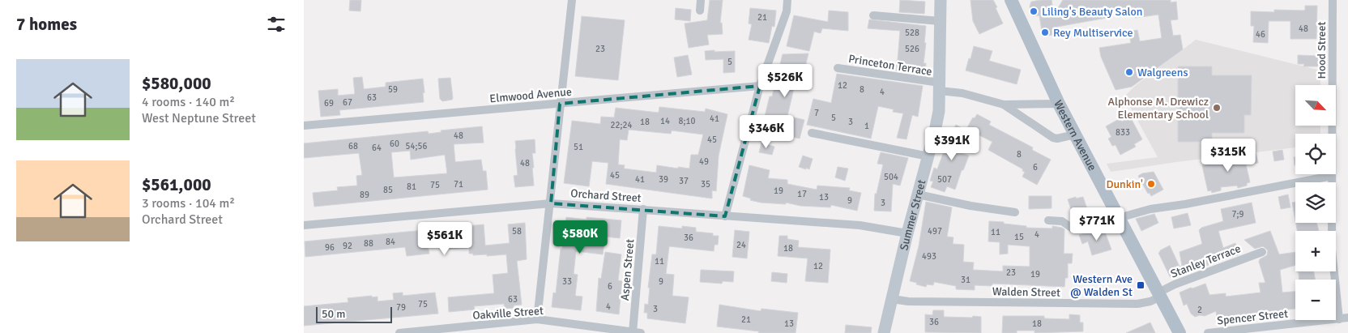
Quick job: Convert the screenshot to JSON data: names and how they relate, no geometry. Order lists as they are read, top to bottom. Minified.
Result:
{"streets":{"main road":["Western Avenue","Summer Street"],"street":["Hood Street","Princeton Terrace","Elmwood Avenue","Orchard Street","Stanley Terrace","Aspen Street","Walden Street","Oakville Street","Spencer Street"]},"crossings":[["Hood Street","Spencer Street"],["Princeton Terrace","Summer Street"],["Western Avenue","Stanley Terrace"],["Western Avenue","Walden Street"],["Orchard Street","Summer Street"],["Orchard Street","Aspen Street"],["Summer Street","Walden Street"],["Stanley Terrace","Walden Street"],["Aspen Street","Oakville Street"]],"places":{"other":["Liling's Beauty Salon","Rey Multiservice","Walgreens","Alphonse M. Drewicz Elementary School","Dunkin'"],"transit":["Western Ave @ Walden St"]},"house_numbers":["21","48","528","46","23","526","5","12","59","8","4","63","67","69","7","5","41","14","8;10","18","3","22;24","1","833","48","45","60","68","54;56","51","64","8","49","48","6","45","504","41","39","507","37","71","35","75","81","85","19","17","89","13","9","3","7;9","58","497","11","4","15","36","84","88","24","92","96","18","493","11","12","23","19","31","33","9","6","63","75","4","79","3","2","21","36","13","18"],"scale_bar":"50 m","north":"bottom right","page":{"heading":"7 homes","list":[{"name":"$580,000","note":"4 rooms · 140 m² · West Neptune Street"},{"name":"$561,000","note":"3 rooms · 104 m² · Orchard Street"}],"price":["$526K","$346K","$391K","$315K","$771K","$580K","$561K"],"map_buttons":["+","−"],"scale":"50 m"}}
